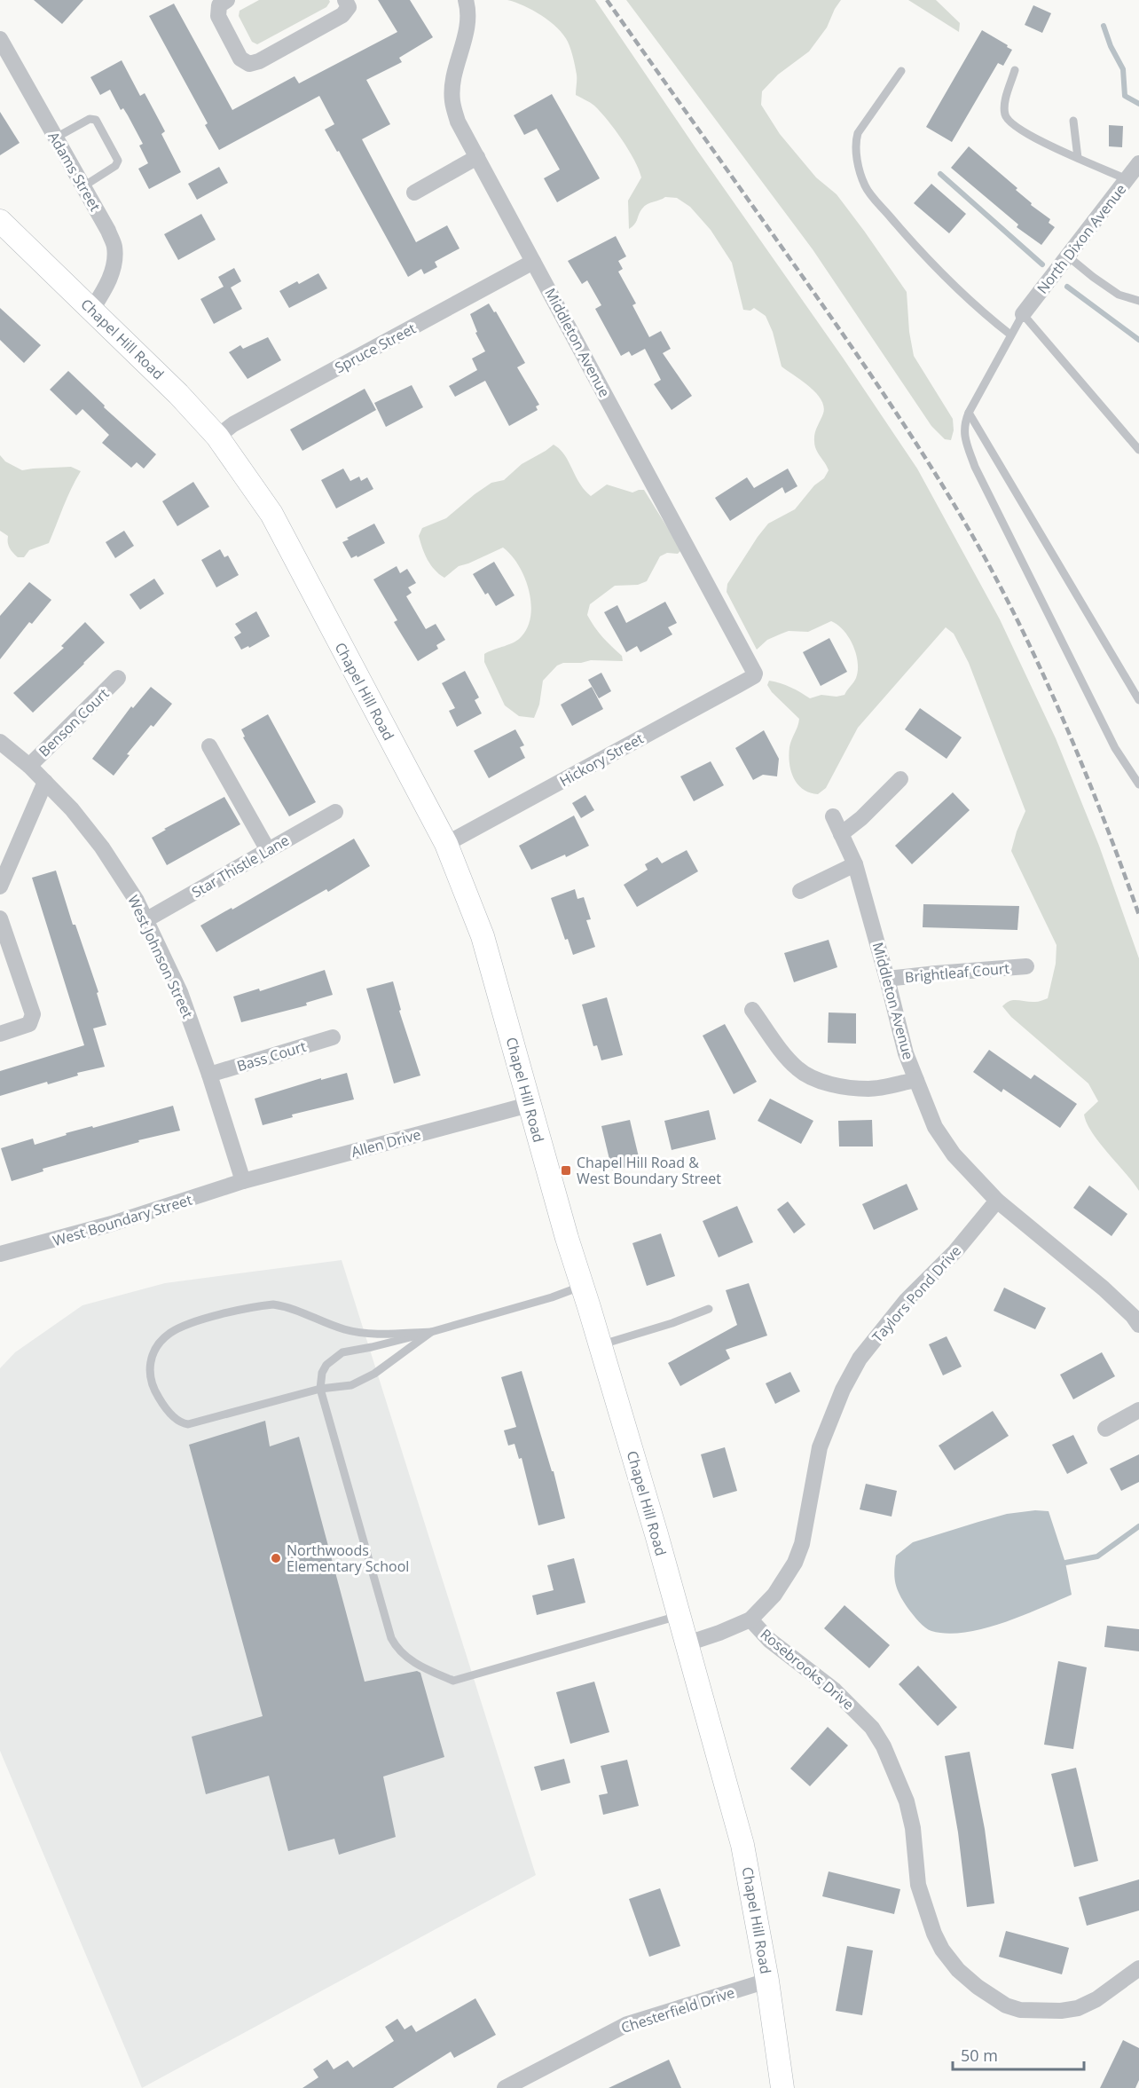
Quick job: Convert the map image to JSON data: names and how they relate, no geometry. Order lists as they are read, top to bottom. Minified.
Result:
{"streets":{"main road":["Chapel Hill Road"],"street":["Adams Street","North Dixon Avenue","Middleton Avenue","Spruce Street","Benson Court","Hickory Street","Star Thistle Lane","West Johnson Street","Brightleaf Court","Bass Court","Allen Drive","West Boundary Street","Taylors Pond Drive","Rosebrooks Drive","Chesterfield Drive"]},"crossings":[["Adams Street","Chapel Hill Road"],["Chapel Hill Road","Spruce Street"],["Chapel Hill Road","Hickory Street"],["Chapel Hill Road","Allen Drive"],["Chapel Hill Road","Taylors Pond Drive"],["Chapel Hill Road","Chesterfield Drive"],["Middleton Avenue","Spruce Street"],["Middleton Avenue","Hickory Street"],["Middleton Avenue","Brightleaf Court"],["Middleton Avenue","Taylors Pond Drive"],["Benson Court","West Johnson Street"],["Star Thistle Lane","West Johnson Street"],["West Johnson Street","Bass Court"],["West Johnson Street","Allen Drive"],["West Johnson Street","West Boundary Street"],["Allen Drive","West Boundary Street"],["Taylors Pond Drive","Rosebrooks Drive"]],"places":{"transit":["Chapel Hill Road & West Boundary Street"],"other":["Northwoods Elementary School"]},"scale_bar":"50 m"}
